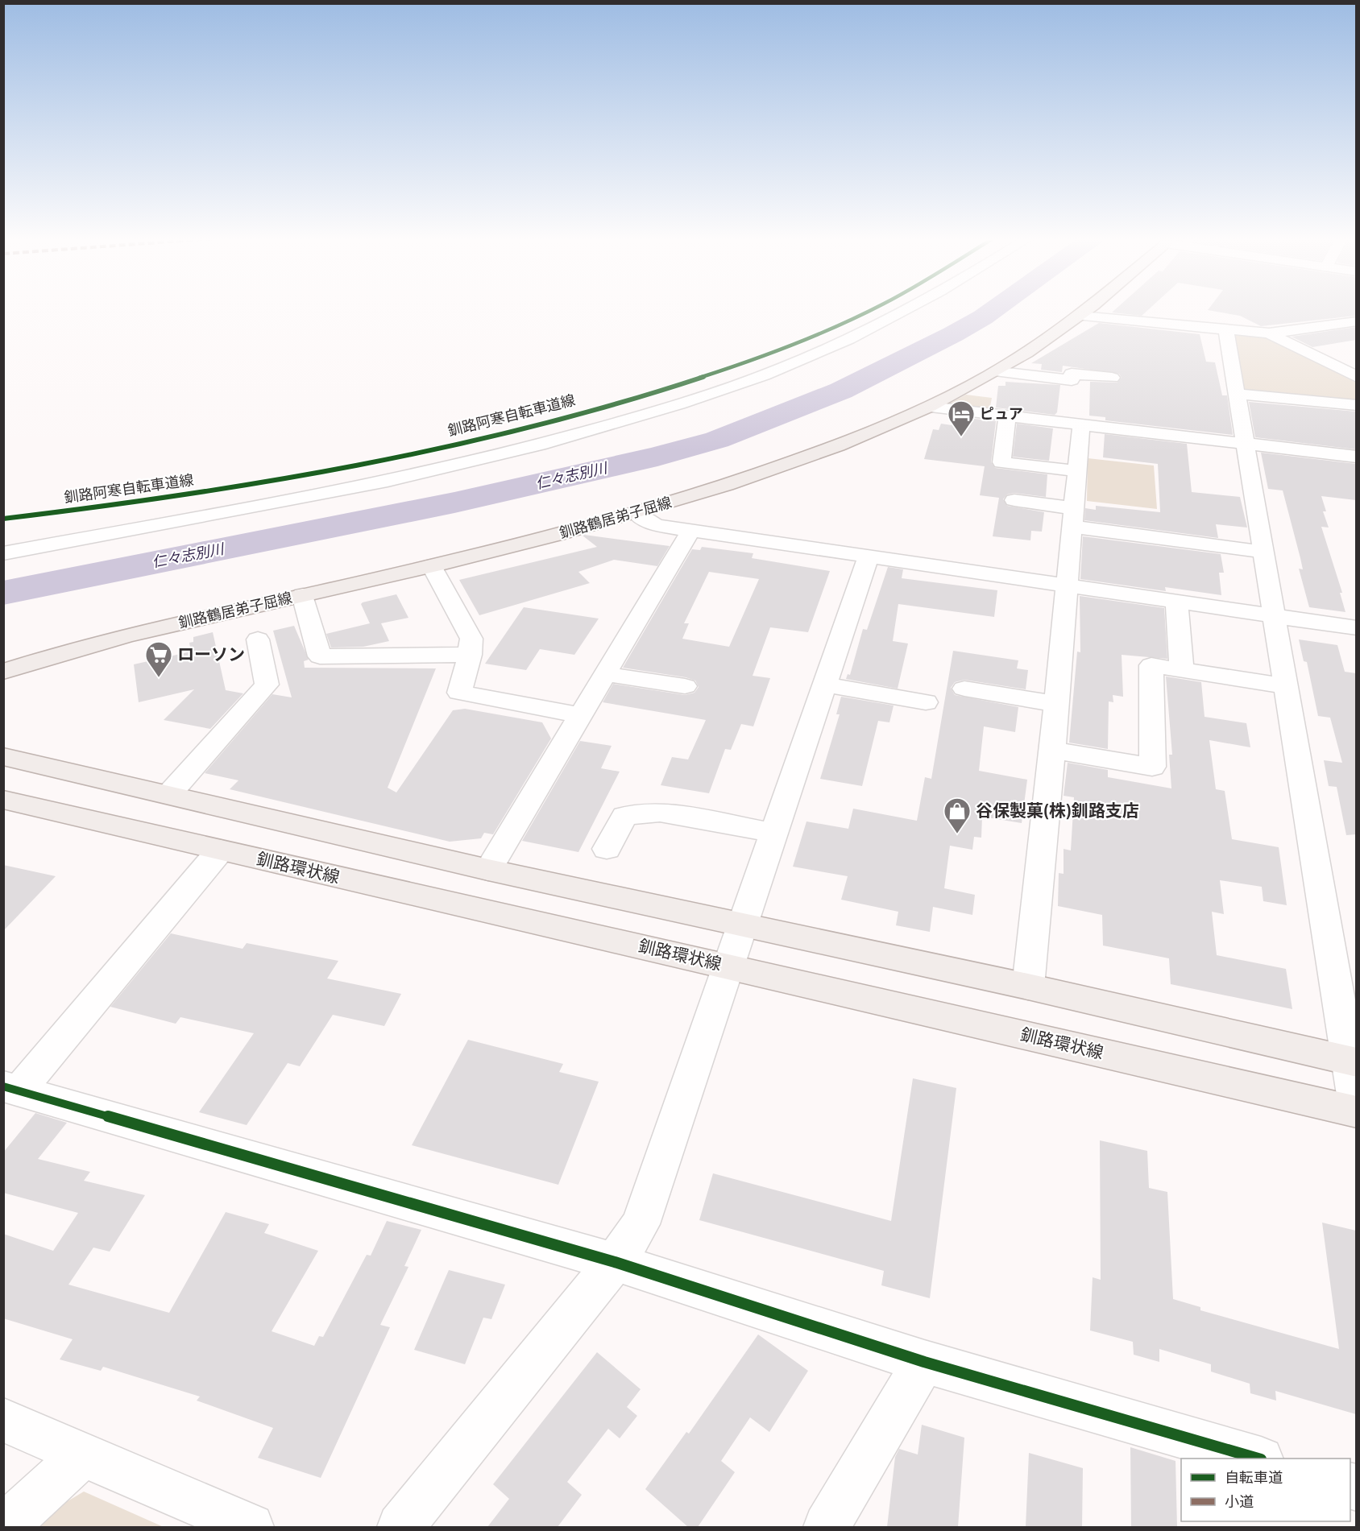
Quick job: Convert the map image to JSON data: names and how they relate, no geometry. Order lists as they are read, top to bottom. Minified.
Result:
{"streets":{"main road":["釧路鶴居弟子屈線","釧路環状線"],"cycle path":["釧路阿寒自転車道線"]},"water":["仁々志別川"],"places":{"hotel":["ピュア"],"supermarket":["ローソン"],"shop":["谷保製菓(株)釧路支店"]},"legend":["自転車道","小道"]}
